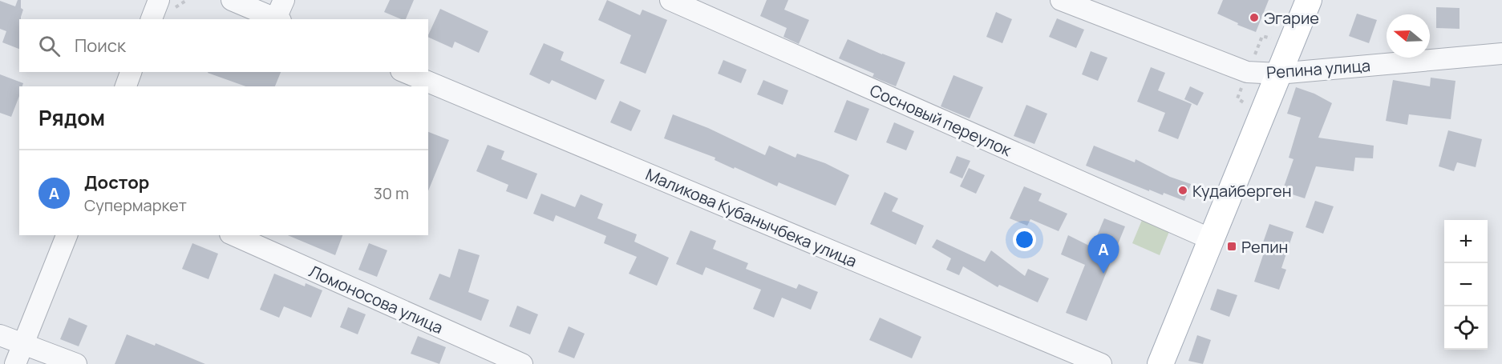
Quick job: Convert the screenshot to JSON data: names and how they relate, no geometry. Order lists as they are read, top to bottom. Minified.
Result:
{"streets":{"street":["Репина улица","Сосновый переулок","Маликова Кубанычбека улица","Ломоносова улица"]},"places":{"other":["Эгарие","Кудайберген"],"transit":["Репин"]},"north":"left","page":{"search":"Поиск","heading":"Рядом","list":[{"mark":"A","name":"Достор","note":"Супермаркет","value":"30 m"}],"map_buttons":["+","−"],"pins":"A"}}
